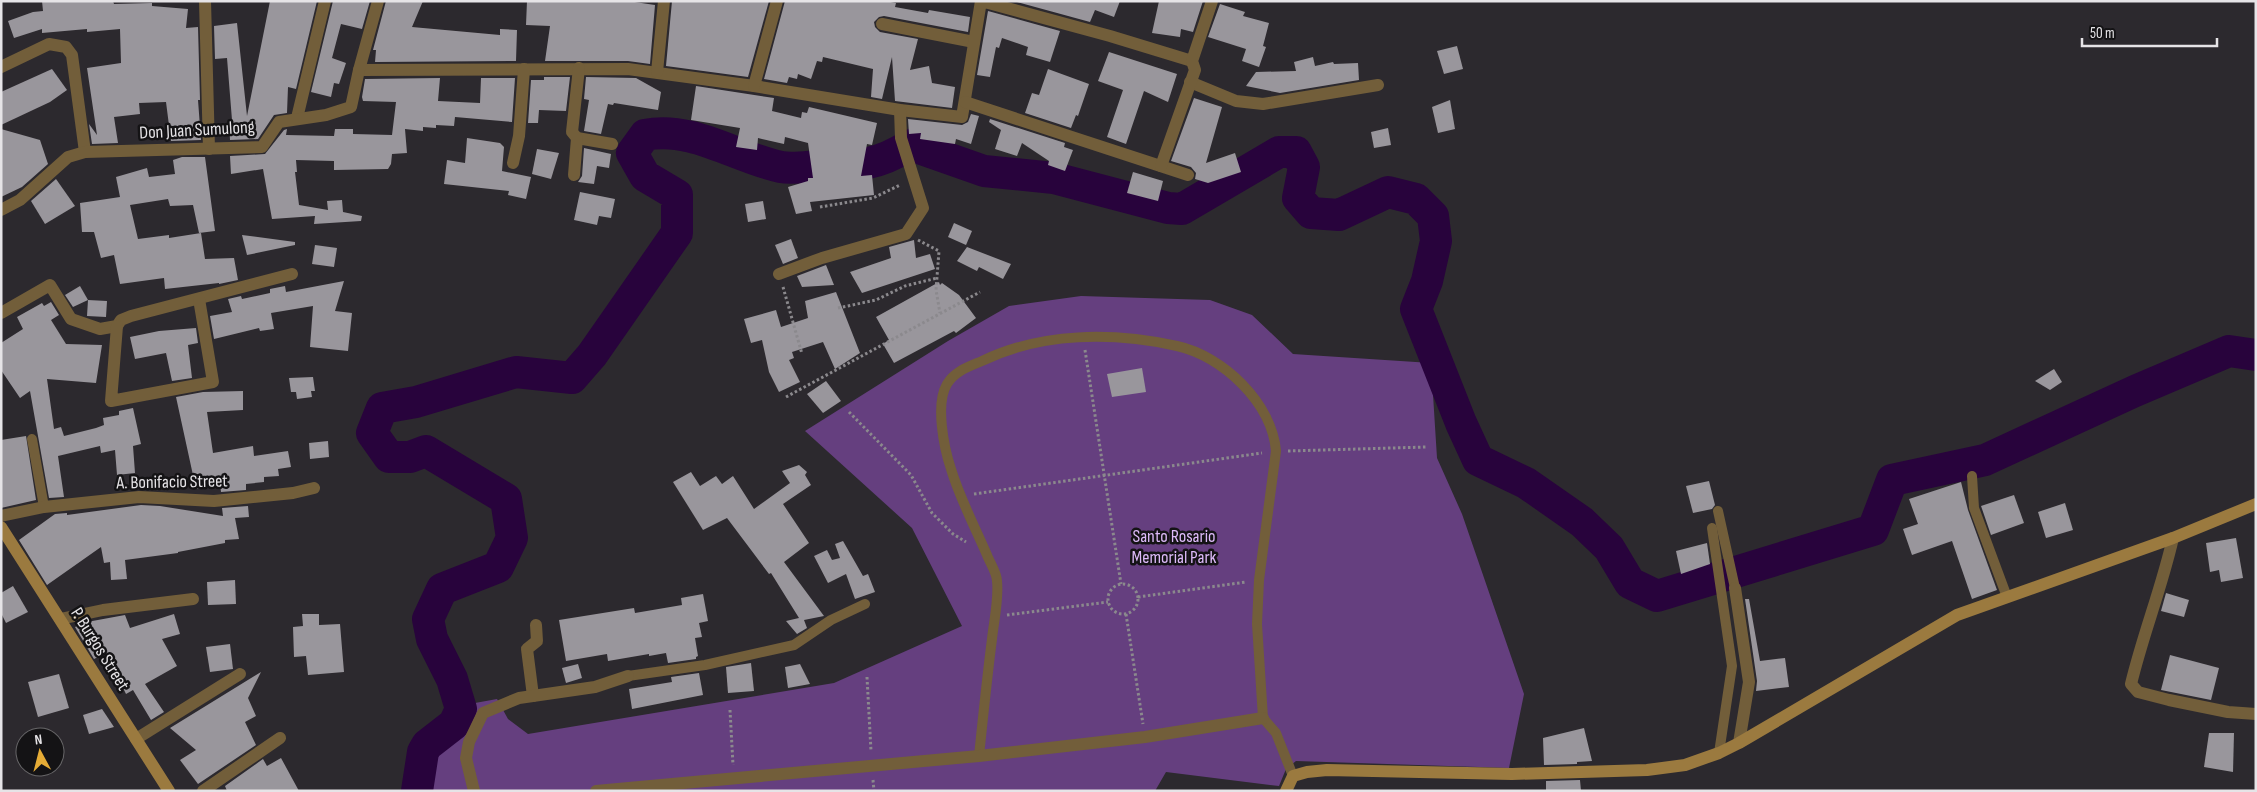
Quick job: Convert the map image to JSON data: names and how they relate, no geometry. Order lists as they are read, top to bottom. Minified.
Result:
{"streets":{"street":["Don Juan Sumulong","A. Bonifacio Street","P. Burgos Street"]},"parks":["Santo Rosario Memorial Park"],"scale_bar":"50 m","north":"top"}
